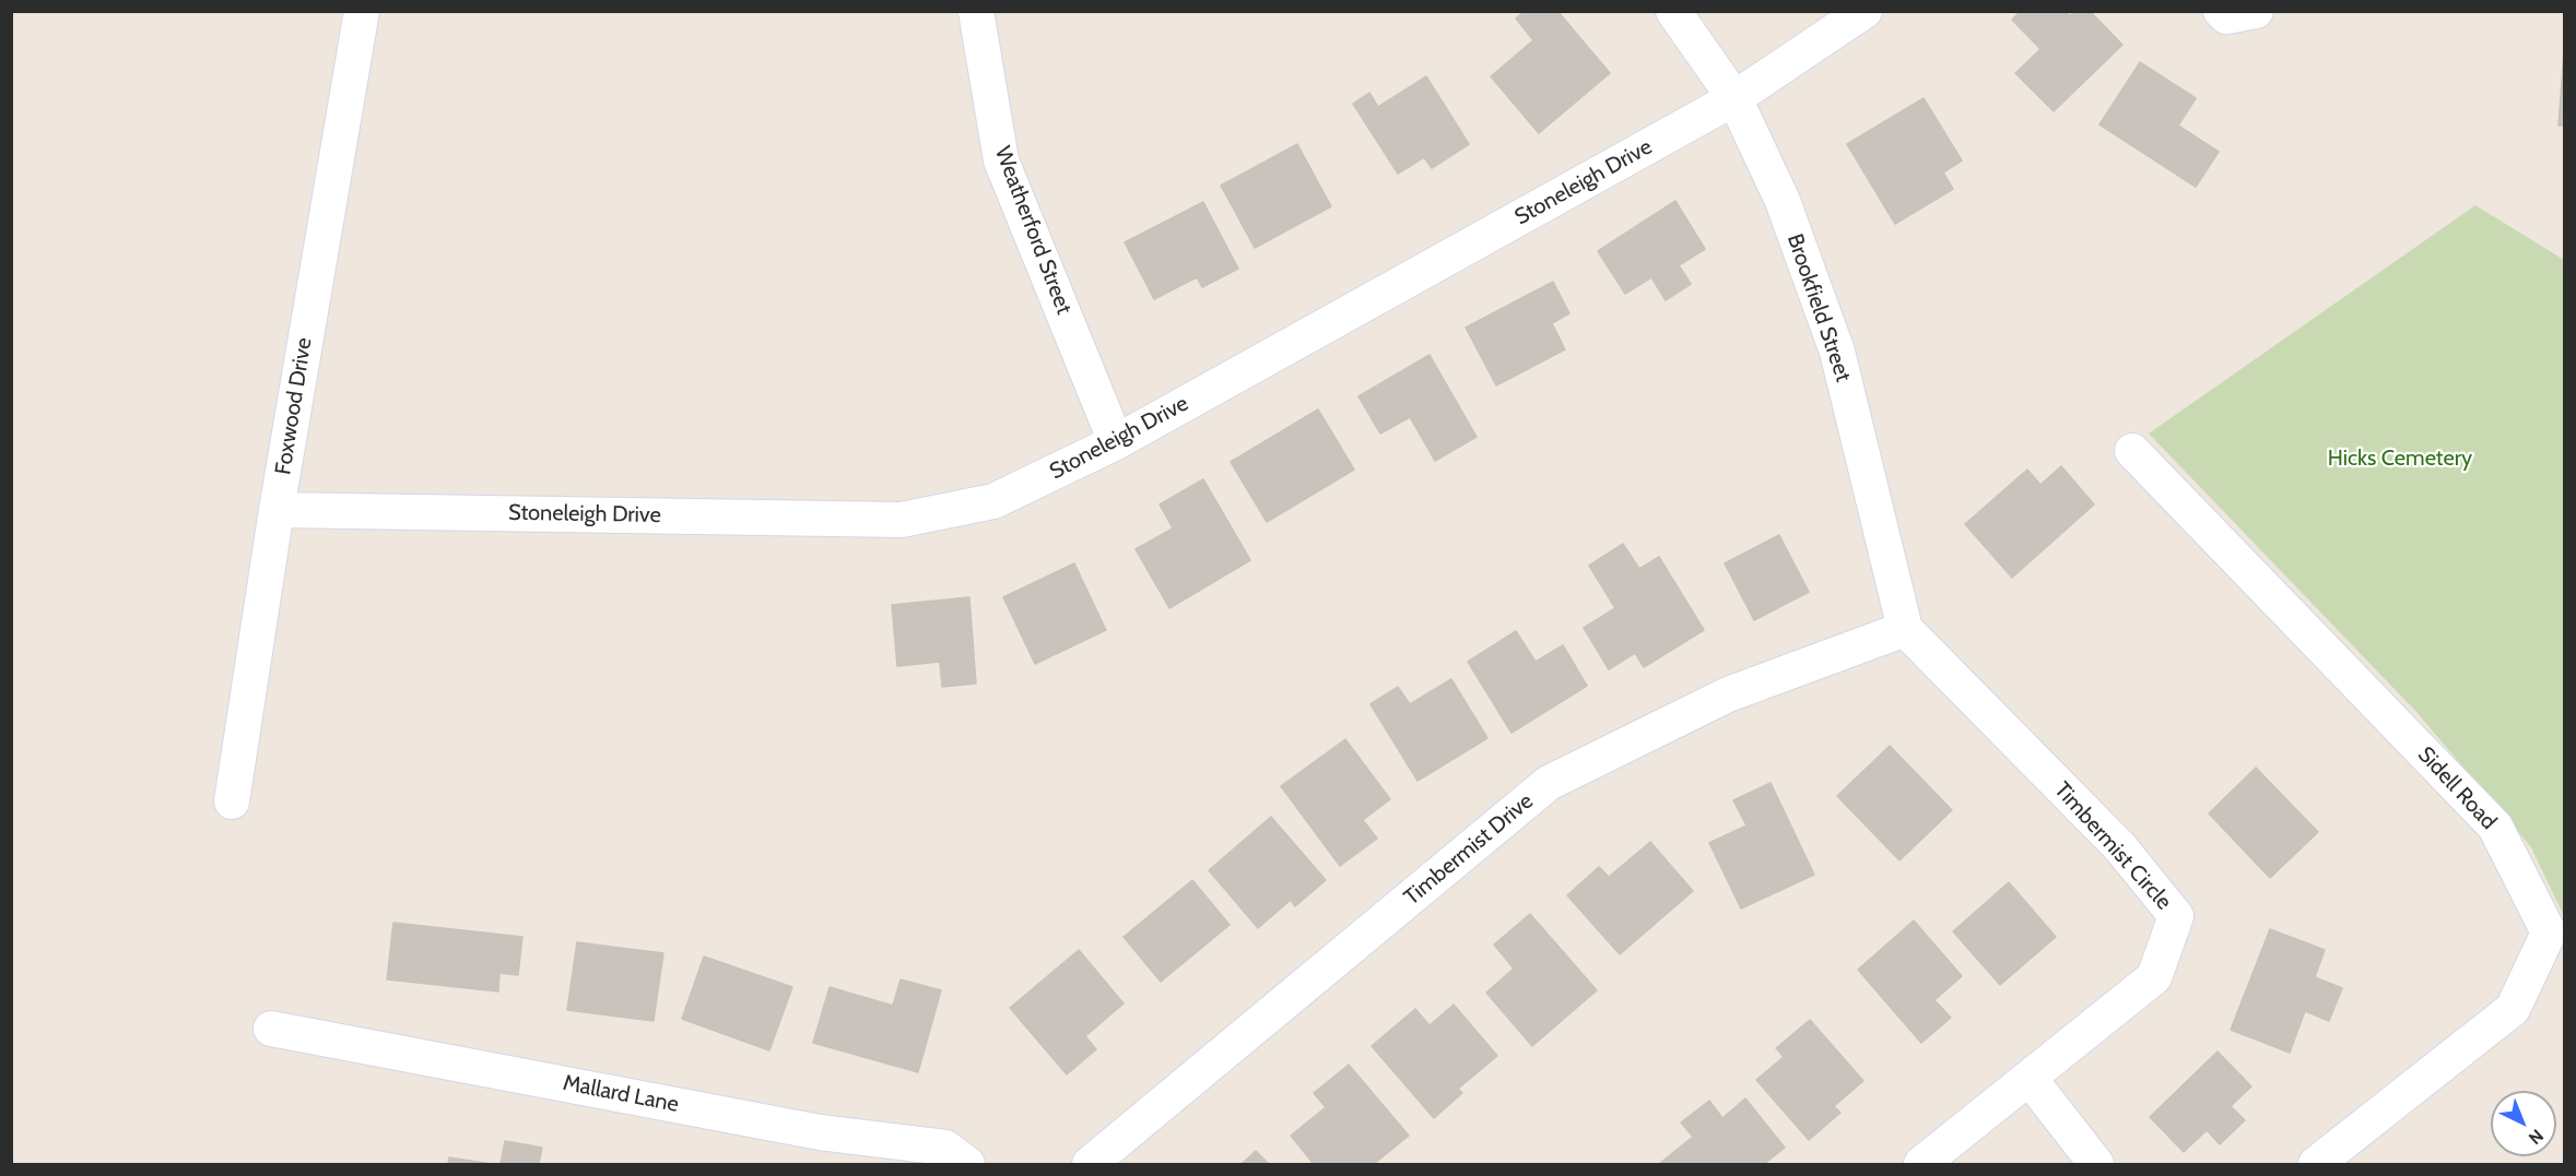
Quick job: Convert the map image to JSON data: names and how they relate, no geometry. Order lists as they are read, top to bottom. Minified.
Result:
{"streets":{"street":["Stoneleigh Drive","Weatherford Street","Brookfield Street","Foxwood Drive","Sidell Road","Timbermist Circle","Timbermist Drive","Mallard Lane"]},"crossings":[["Stoneleigh Drive","Weatherford Street"],["Stoneleigh Drive","Brookfield Street"],["Stoneleigh Drive","Foxwood Drive"],["Brookfield Street","Timbermist Circle"],["Brookfield Street","Timbermist Drive"],["Timbermist Circle","Timbermist Drive"]],"parks":["Hicks Cemetery"],"north":"bottom right"}
